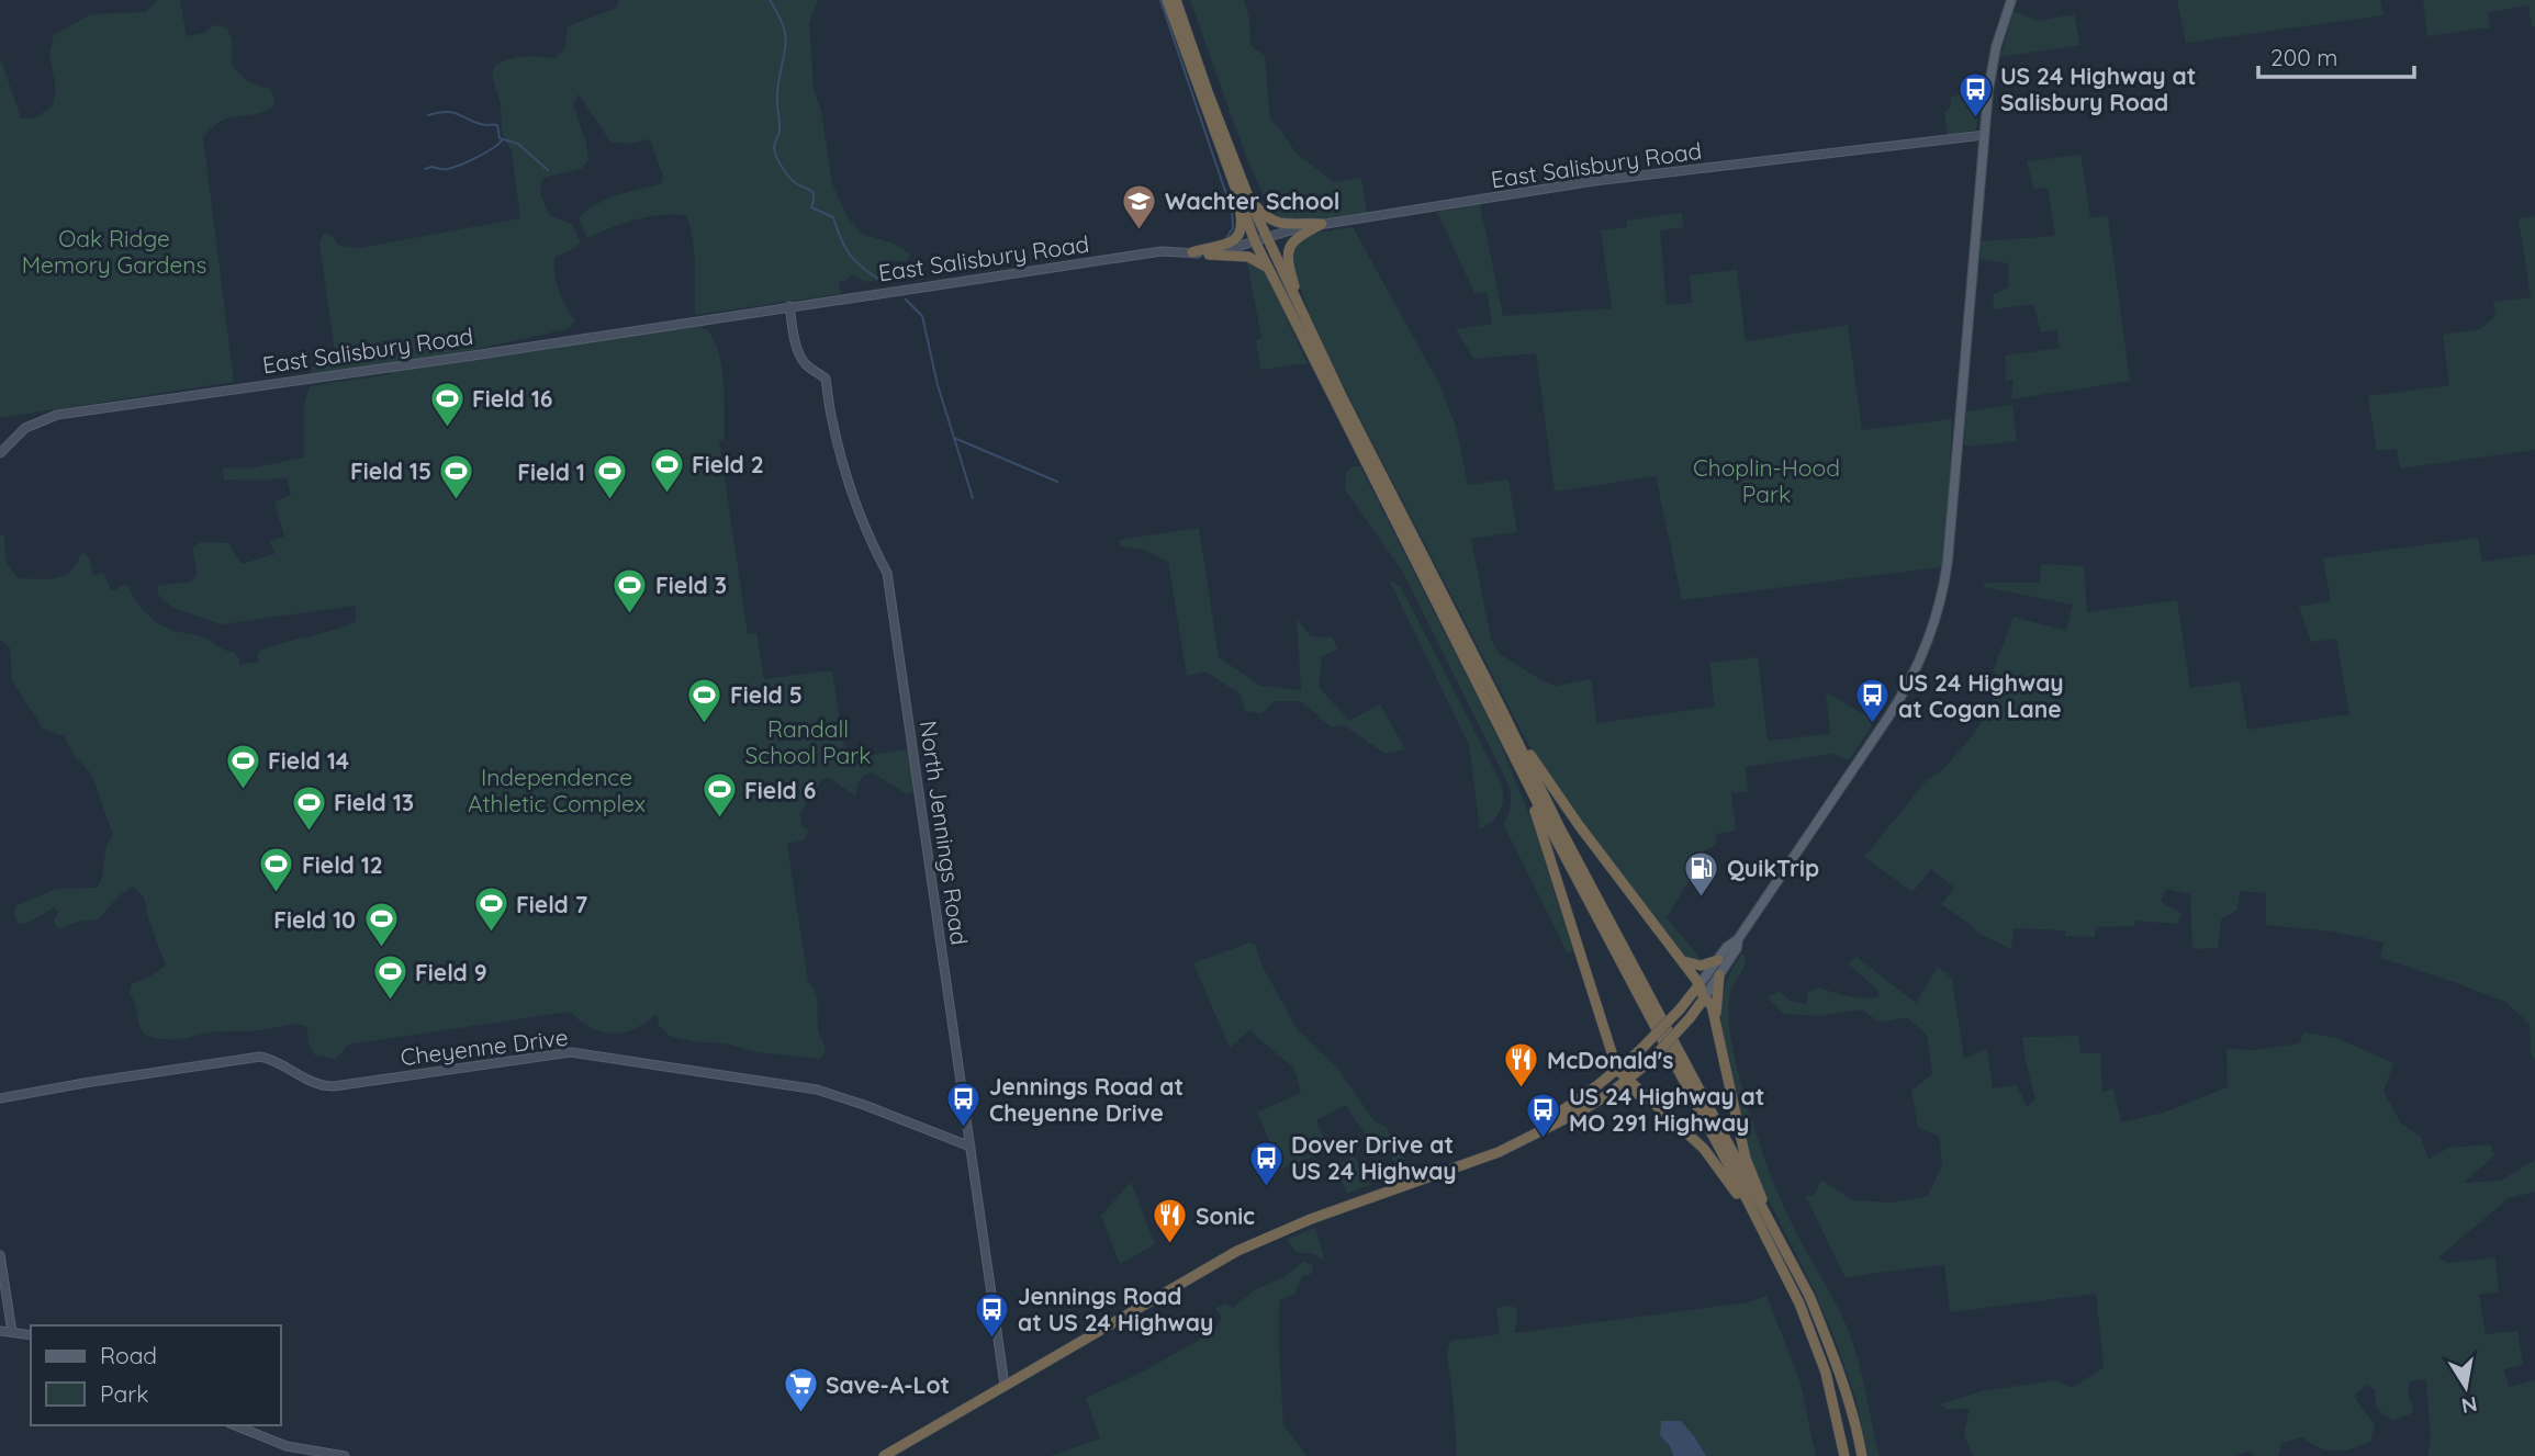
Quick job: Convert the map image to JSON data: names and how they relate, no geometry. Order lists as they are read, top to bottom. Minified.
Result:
{"streets":{"street":["East Salisbury Road","North Jennings Road","Cheyenne Drive"]},"crossings":[["East Salisbury Road","North Jennings Road"],["North Jennings Road","Cheyenne Drive"]],"parks":["Oak Ridge Memory Gardens","Choplin-Hood Park","Randall School Park","Independence Athletic Complex"],"places":{"bus stop":["US 24 Highway at Salisbury Road","US 24 Highway at Cogan Lane","Jennings Road at Cheyenne Drive","US 24 Highway at MO 291 Highway","Dover Drive at US 24 Highway","Jennings Road at US 24 Highway"],"school or university":["Wachter School"],"sports":["Field 16","Field 2","Field 15","Field 1","Field 3","Field 5","Field 14","Field 6","Field 13","Field 12","Field 7","Field 10","Field 9"],"fuel station":["QuikTrip"],"restaurant":["McDonald's","Sonic"],"supermarket":["Save-A-Lot"]},"legend":["Road","Park"],"scale_bar":"200 m","north":"bottom"}
